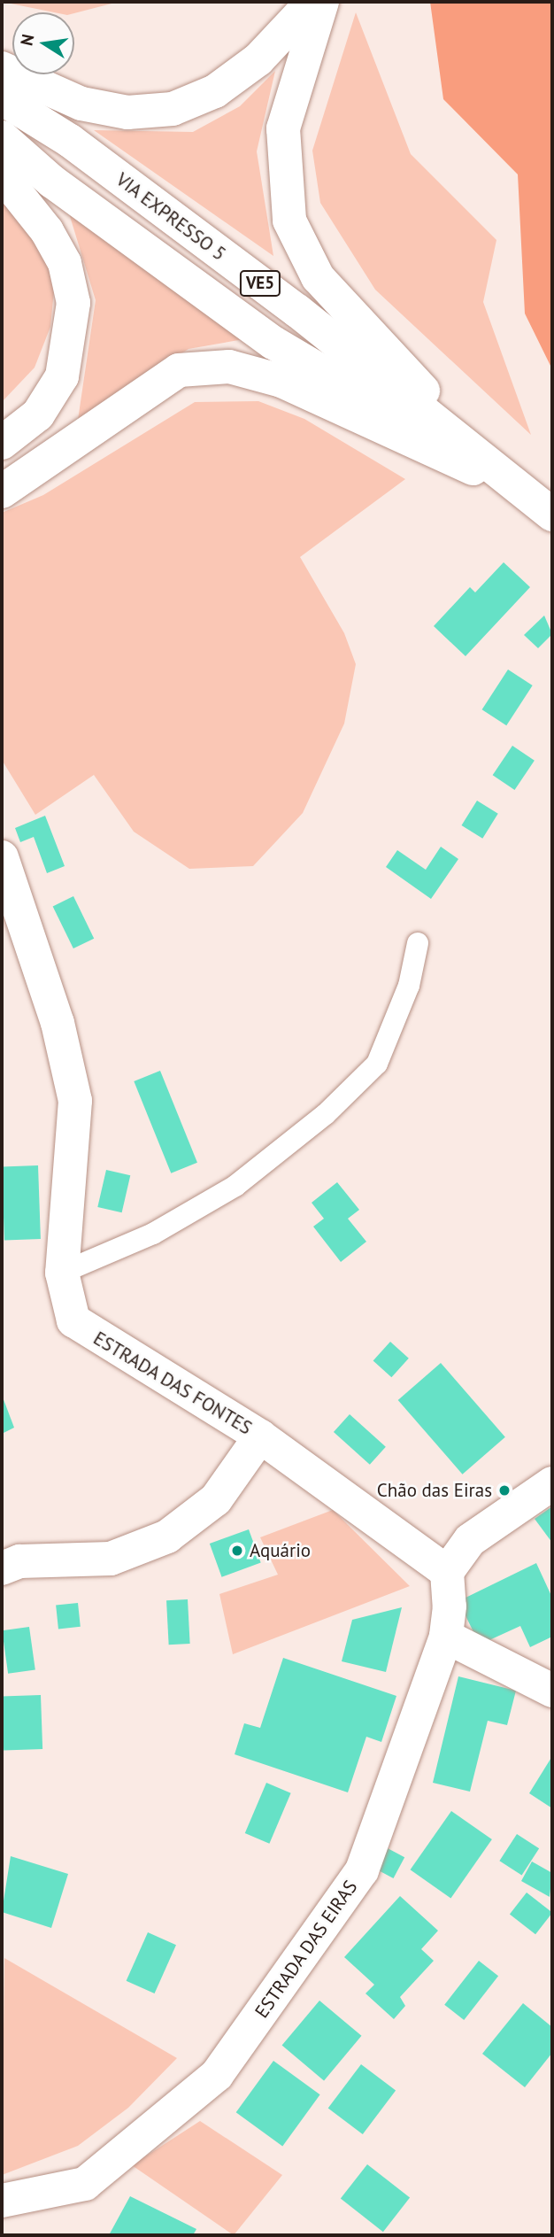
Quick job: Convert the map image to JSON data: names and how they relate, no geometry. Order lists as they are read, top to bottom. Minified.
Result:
{"streets":{"main road":["VIA EXPRESSO 5","VE5","ESTRADA DAS FONTES","ESTRADA DAS EIRAS"]},"crossings":[["VIA EXPRESSO 5","VE5"],["ESTRADA DAS FONTES","ESTRADA DAS EIRAS"]],"places":["Chão das Eiras","Aquário"],"north":"left"}
